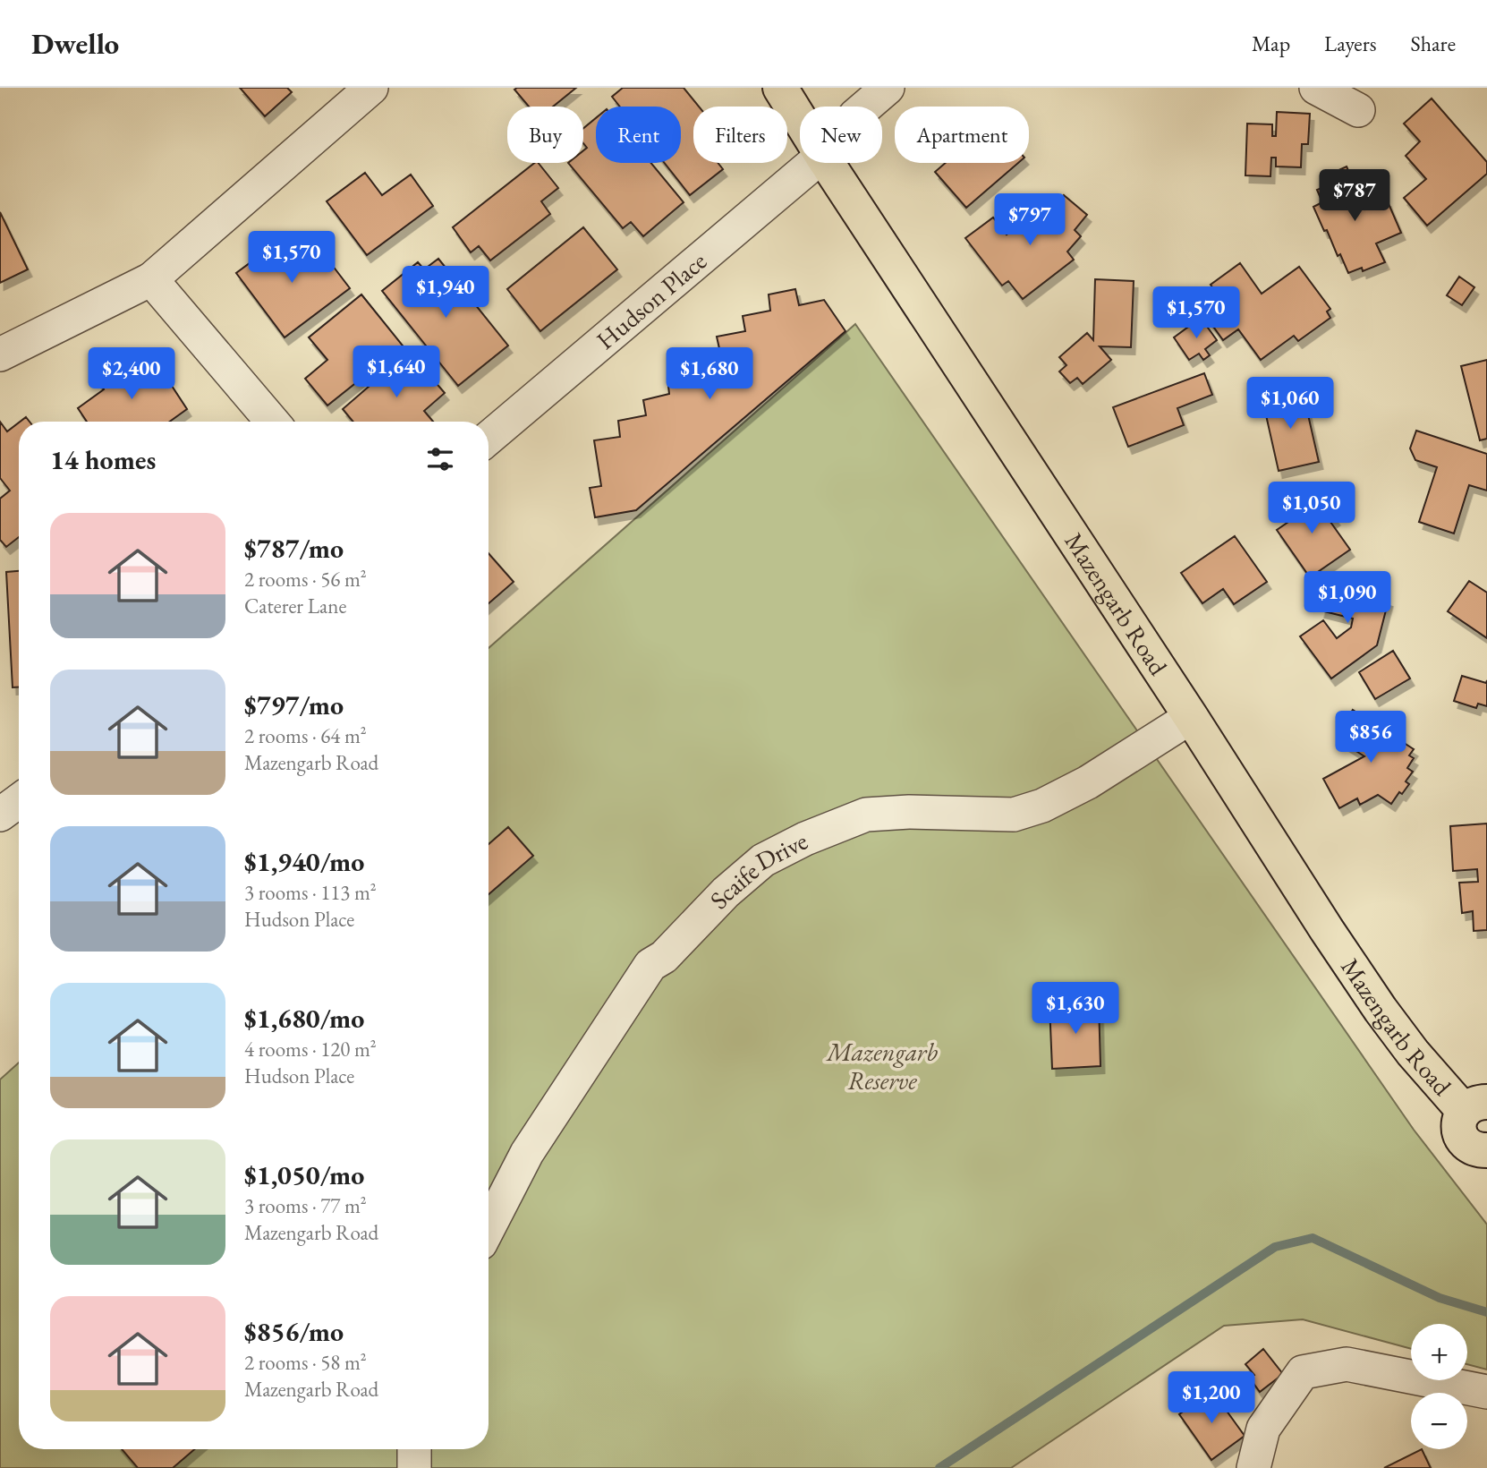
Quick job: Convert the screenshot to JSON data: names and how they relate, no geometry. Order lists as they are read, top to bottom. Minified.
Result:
{"streets":{"main road":["Mazengarb Road"],"street":["Hudson Place","Scaife Drive"]},"crossings":[["Mazengarb Road","Scaife Drive"]],"parks":["Mazengarb Reserve"],"page":{"header":"Dwello","nav":["Map","Layers","Share"],"chip":["Buy","Rent","Filters","New","Apartment"],"price":["$787","$797","$1,570","$1,940","$1,570","$1,640","$2,400","$1,680","$1,060","$1,050","$1,090","$856","$1,630","$1,200"],"heading":"14 homes","list":[{"name":"$787/mo","note":"2 rooms · 56 m² · Caterer Lane"},{"name":"$797/mo","note":"2 rooms · 64 m² · Mazengarb Road"},{"name":"$1,940/mo","note":"3 rooms · 113 m² · Hudson Place"},{"name":"$1,680/mo","note":"4 rooms · 120 m² · Hudson Place"},{"name":"$1,050/mo","note":"3 rooms · 77 m² · Mazengarb Road"},{"name":"$856/mo","note":"2 rooms · 58 m² · Mazengarb Road"}],"map_buttons":["+","−"]}}
